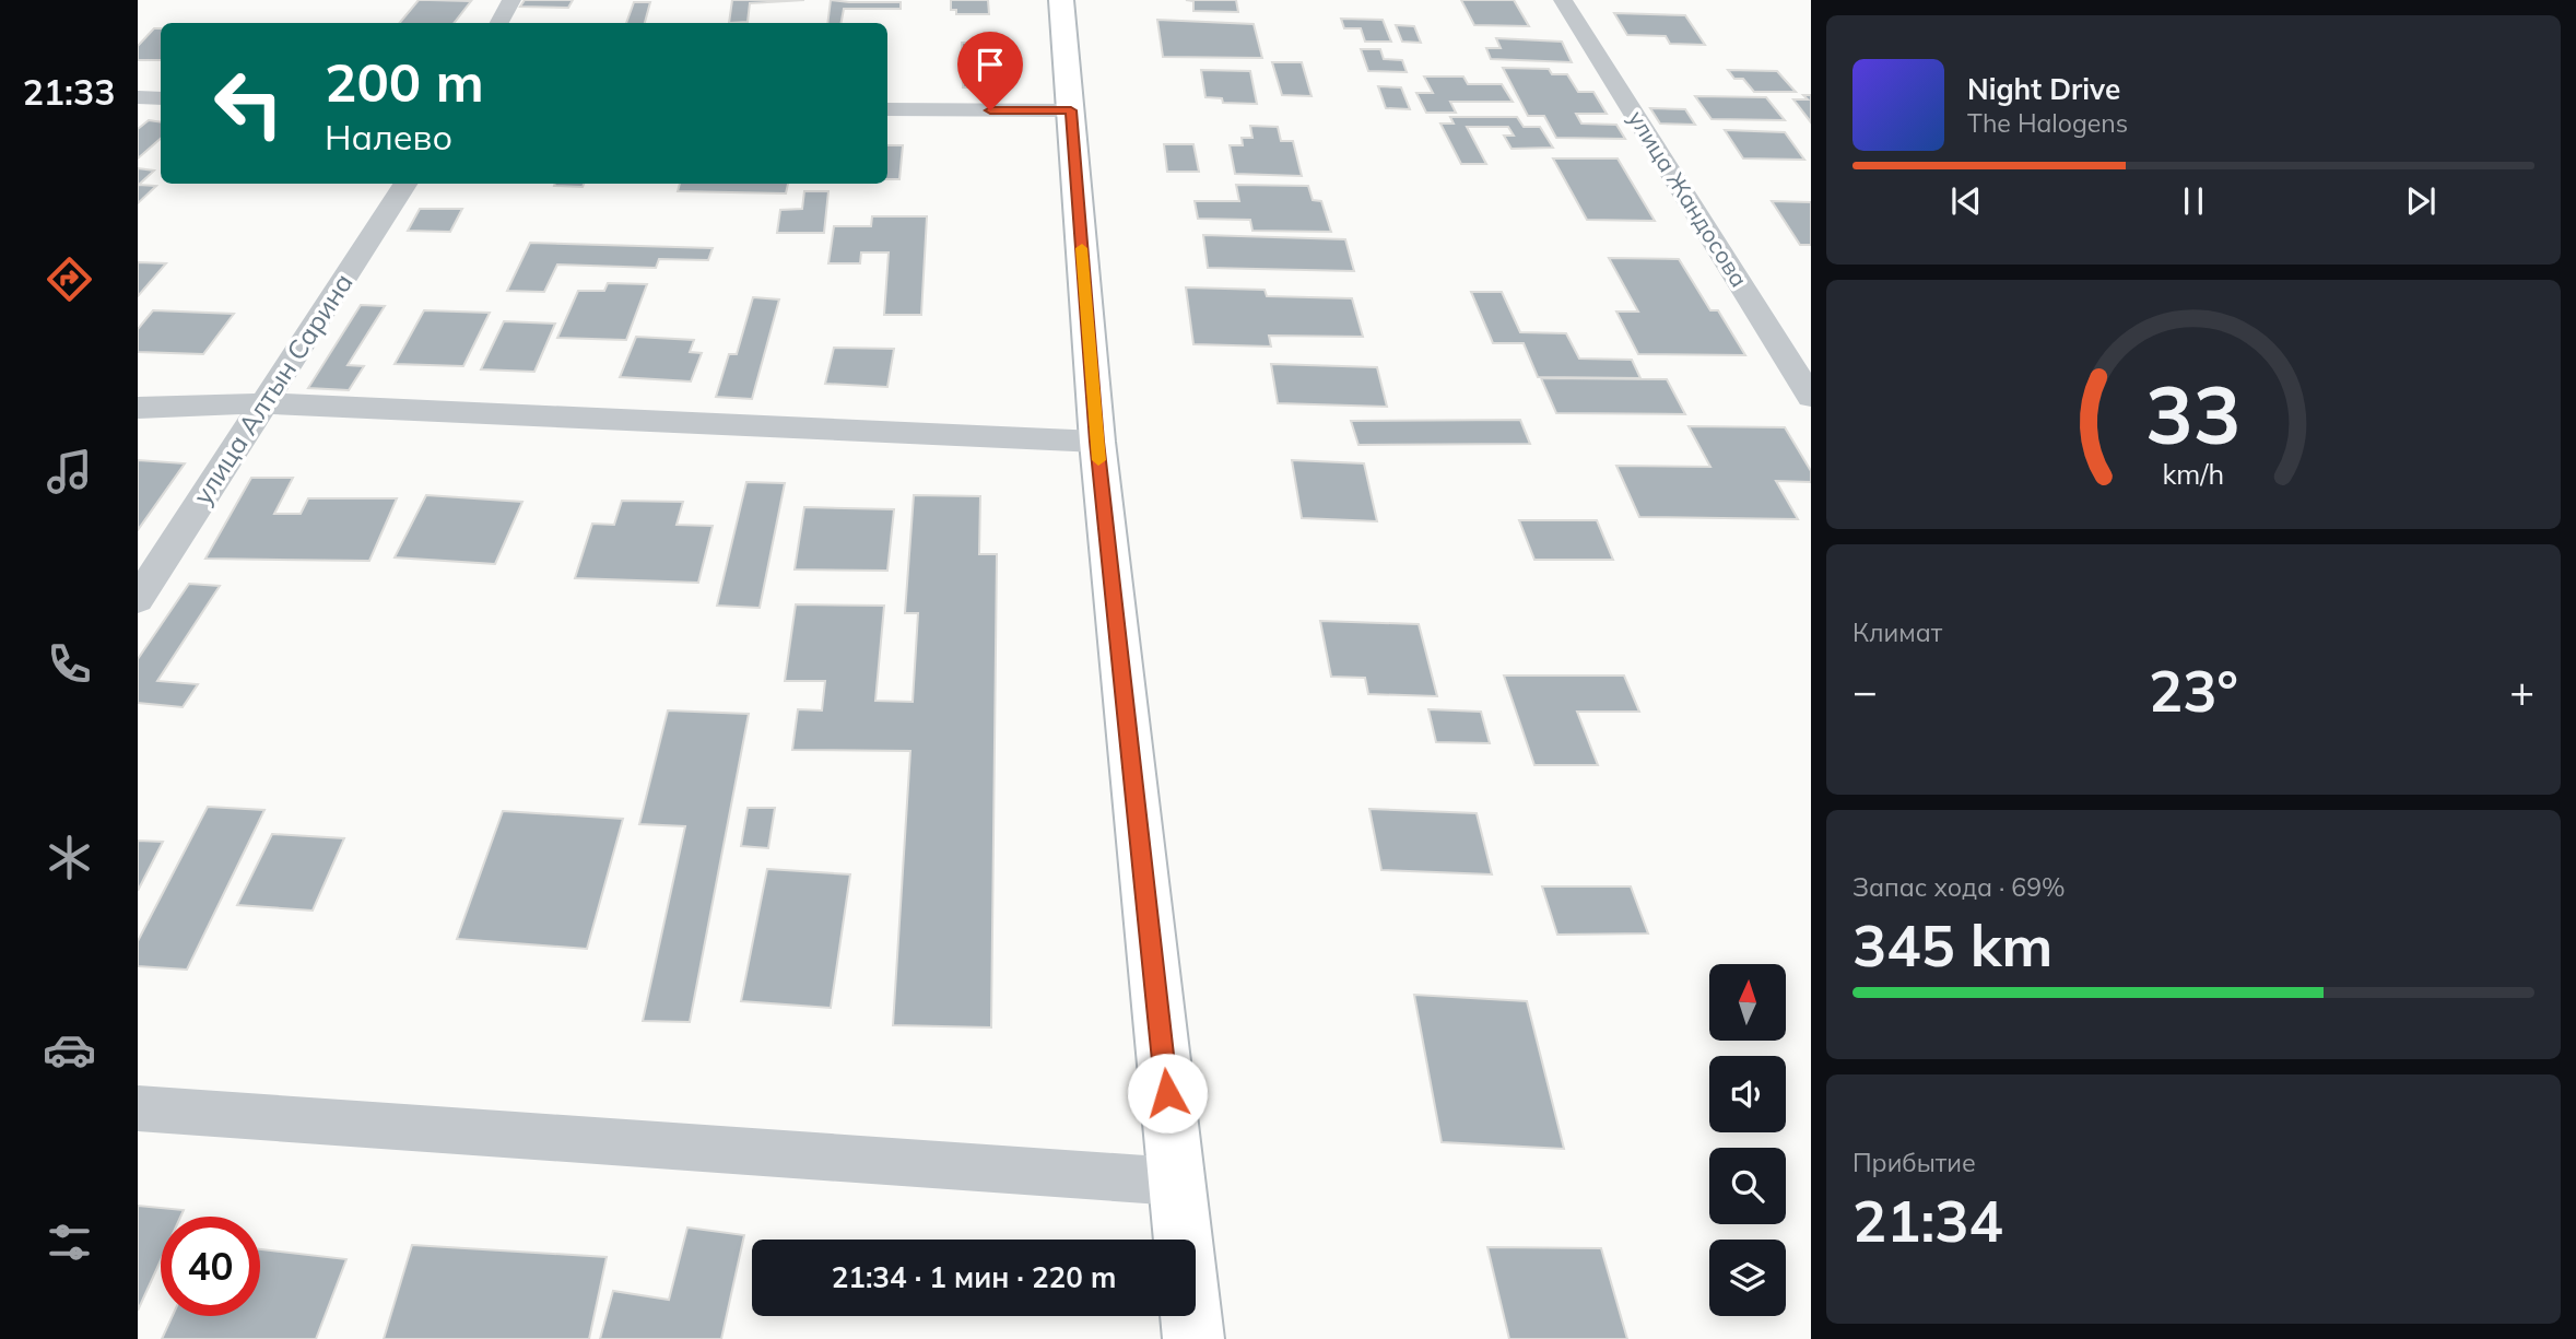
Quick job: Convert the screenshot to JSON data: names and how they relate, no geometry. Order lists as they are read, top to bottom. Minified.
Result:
{"streets":{"street":["улица Жандосова","улица Алтын Сарина"]},"north":"top","page":{"tabs":"21:33","turn":["200 m","Налево"],"song":["Night Drive","The Halogens"],"tile":["Климат",["Запас хода · 69%","345 km"],["Прибытие","21:34"]],"heat":["−","23°","+"],"limit":"40","trip":"21:34 · 1 мин · 220 m","gauge":["33","km/h"]}}
